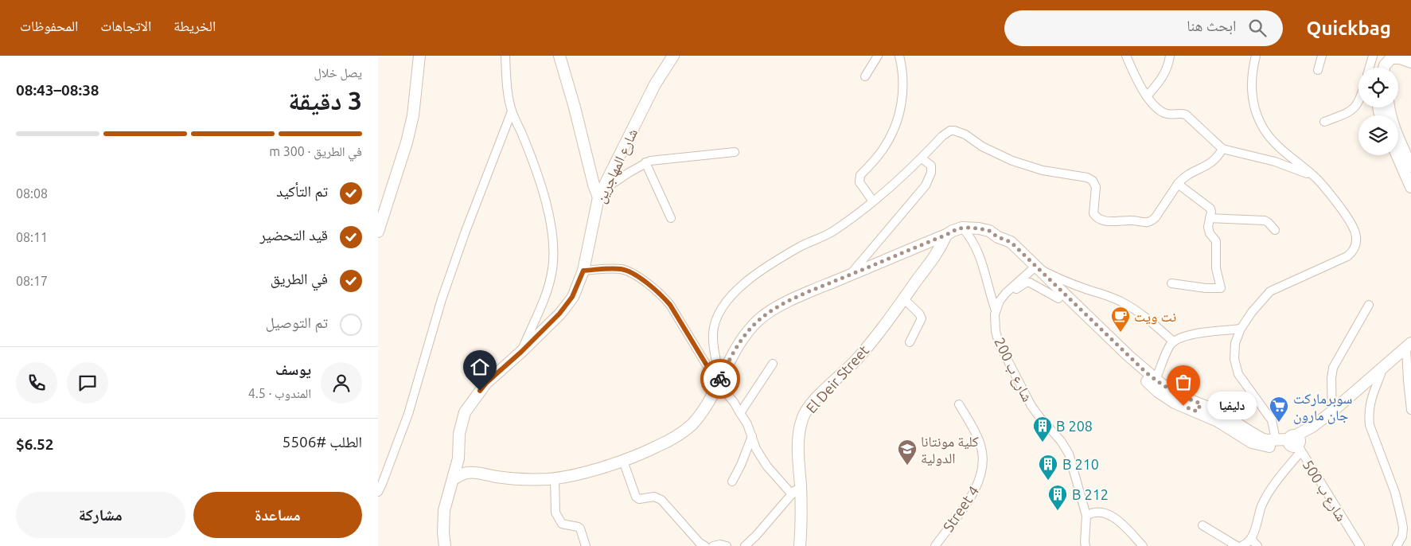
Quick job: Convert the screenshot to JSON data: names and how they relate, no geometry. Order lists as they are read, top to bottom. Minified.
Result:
{"streets":{"street":["شارع المهاجرين","شارع ب 200","El Deir Street","شارع ب 500","Street 4"]},"places":{"cafe":["نت ويت"],"other":["دليفيا"],"supermarket":["سوبرماركت جان مارون"],"building":["B 208","B 210","B 212"],"school or university":["كلية مونتانا الدولية"]},"page":{"header":"Quickbag","search":"ابحث هنا","nav":["الخريطة","الاتجاهات","المحفوظات"],"heading":["3 دقيقة","يصل خلال","08:38–08:43"],"panel":["يوسف","المندوب · 4.5","الطلب #5506","$6.52"],"bar":"في الطريق · 300 m","list":[["تم التأكيد","08:08"],["قيد التحضير","08:11"],["في الطريق","08:17"],"تم التوصيل"],"bubble":"دليفيا","buttons":["مساعدة","مشاركة"]}}
